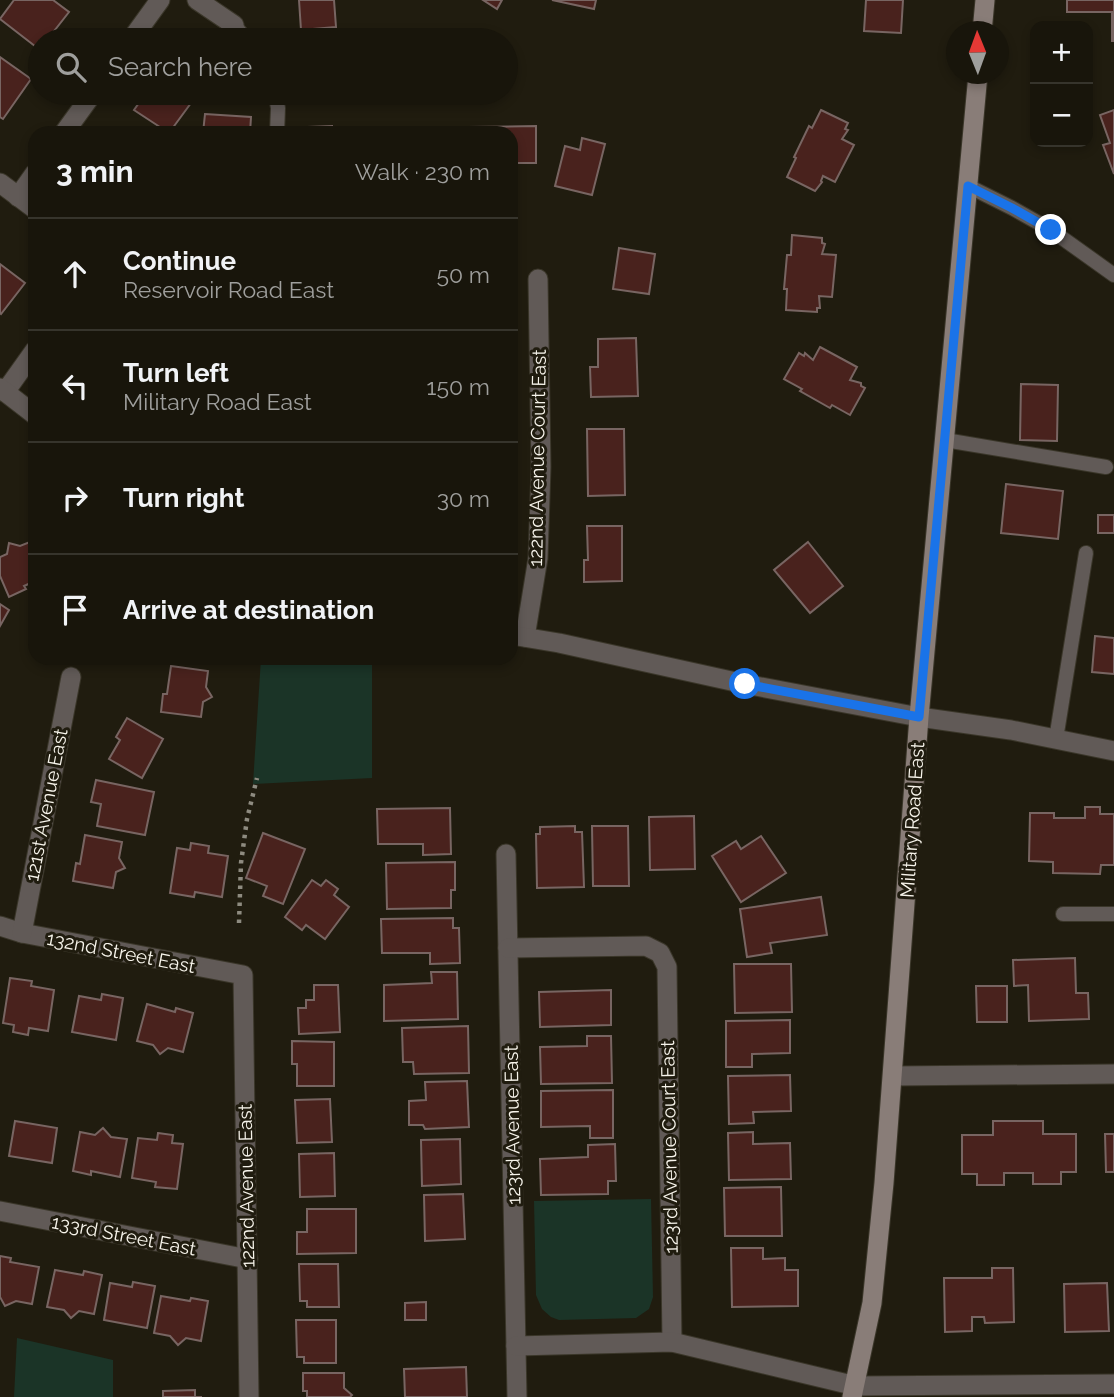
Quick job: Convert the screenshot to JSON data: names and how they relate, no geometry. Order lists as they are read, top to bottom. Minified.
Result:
{"streets":{"main road":["Military Road East"],"street":["122nd Avenue Court East","121st Avenue East","132nd Street East","123rd Avenue East","123rd Avenue Court East","122nd Avenue East","133rd Street East"]},"crossings":[["121st Avenue East","132nd Street East"],["132nd Street East","122nd Avenue East"],["123rd Avenue East","123rd Avenue Court East"],["122nd Avenue East","133rd Street East"]],"north":"top","page":{"map_buttons":["+","−"],"search":"Search here","heading":["3 min","Walk · 230 m"],"list":[["Continue","Reservoir Road East","50 m"],["Turn left","Military Road East","150 m"],["Turn right","30 m"],"Arrive at destination"]}}
